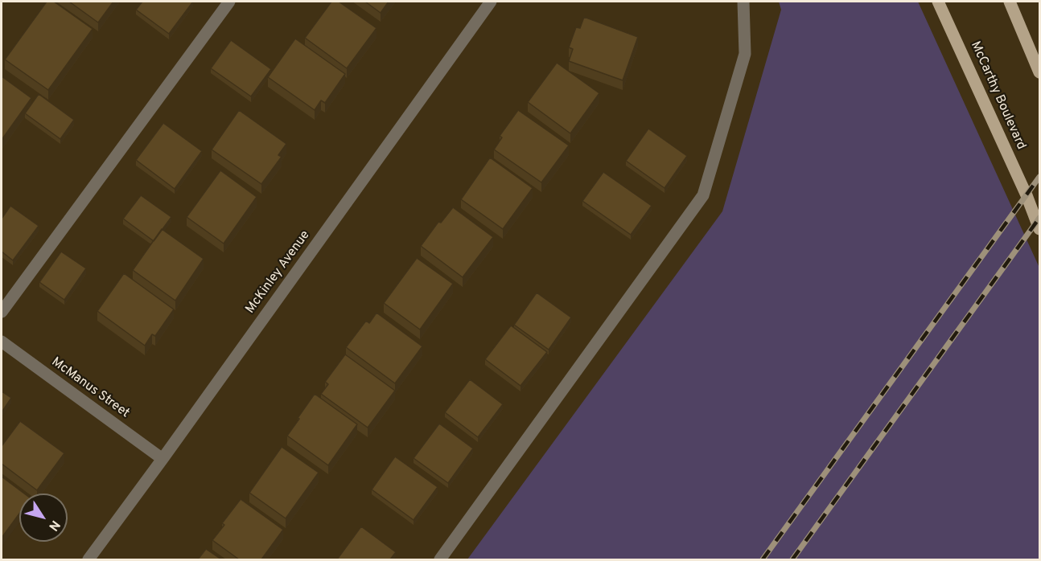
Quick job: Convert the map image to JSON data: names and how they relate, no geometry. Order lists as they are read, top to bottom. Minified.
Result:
{"streets":{"main road":["McCarthy Boulevard"],"street":["McKinley Avenue","McManus Street"]},"crossings":[["McKinley Avenue","McManus Street"]],"north":"bottom right"}
